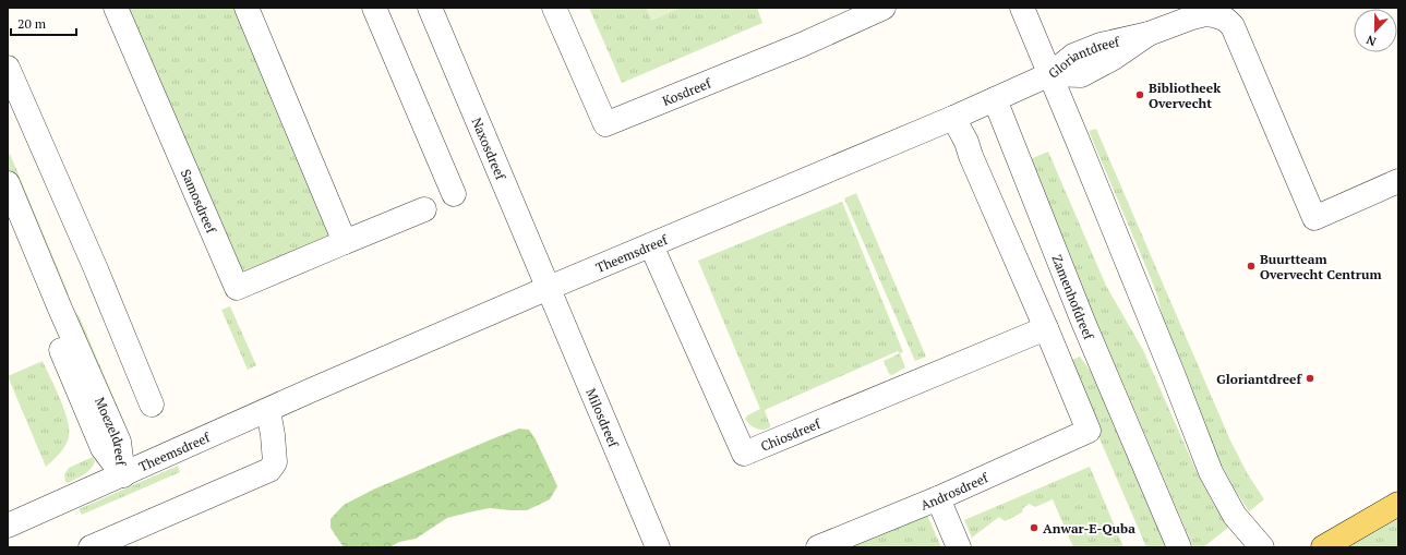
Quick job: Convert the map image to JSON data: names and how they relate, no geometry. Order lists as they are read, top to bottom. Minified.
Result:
{"streets":{"street":["Gloriantdreef","Kosdreef","Naxosdreef","Samosdreef","Theemsdreef","Zamenhofdreef","Milosdreef","Moezeldreef","Chiosdreef","Androsdreef"]},"crossings":[["Naxosdreef","Theemsdreef"],["Naxosdreef","Milosdreef"],["Theemsdreef","Zamenhofdreef"],["Theemsdreef","Milosdreef"],["Theemsdreef","Moezeldreef"],["Theemsdreef","Chiosdreef"],["Chiosdreef","Androsdreef"]],"places":["Bibliotheek Overvecht","Buurtteam Overvecht Centrum","Gloriantdreef","Anwar-E-Quba"],"scale_bar":"20 m","north":"bottom"}
